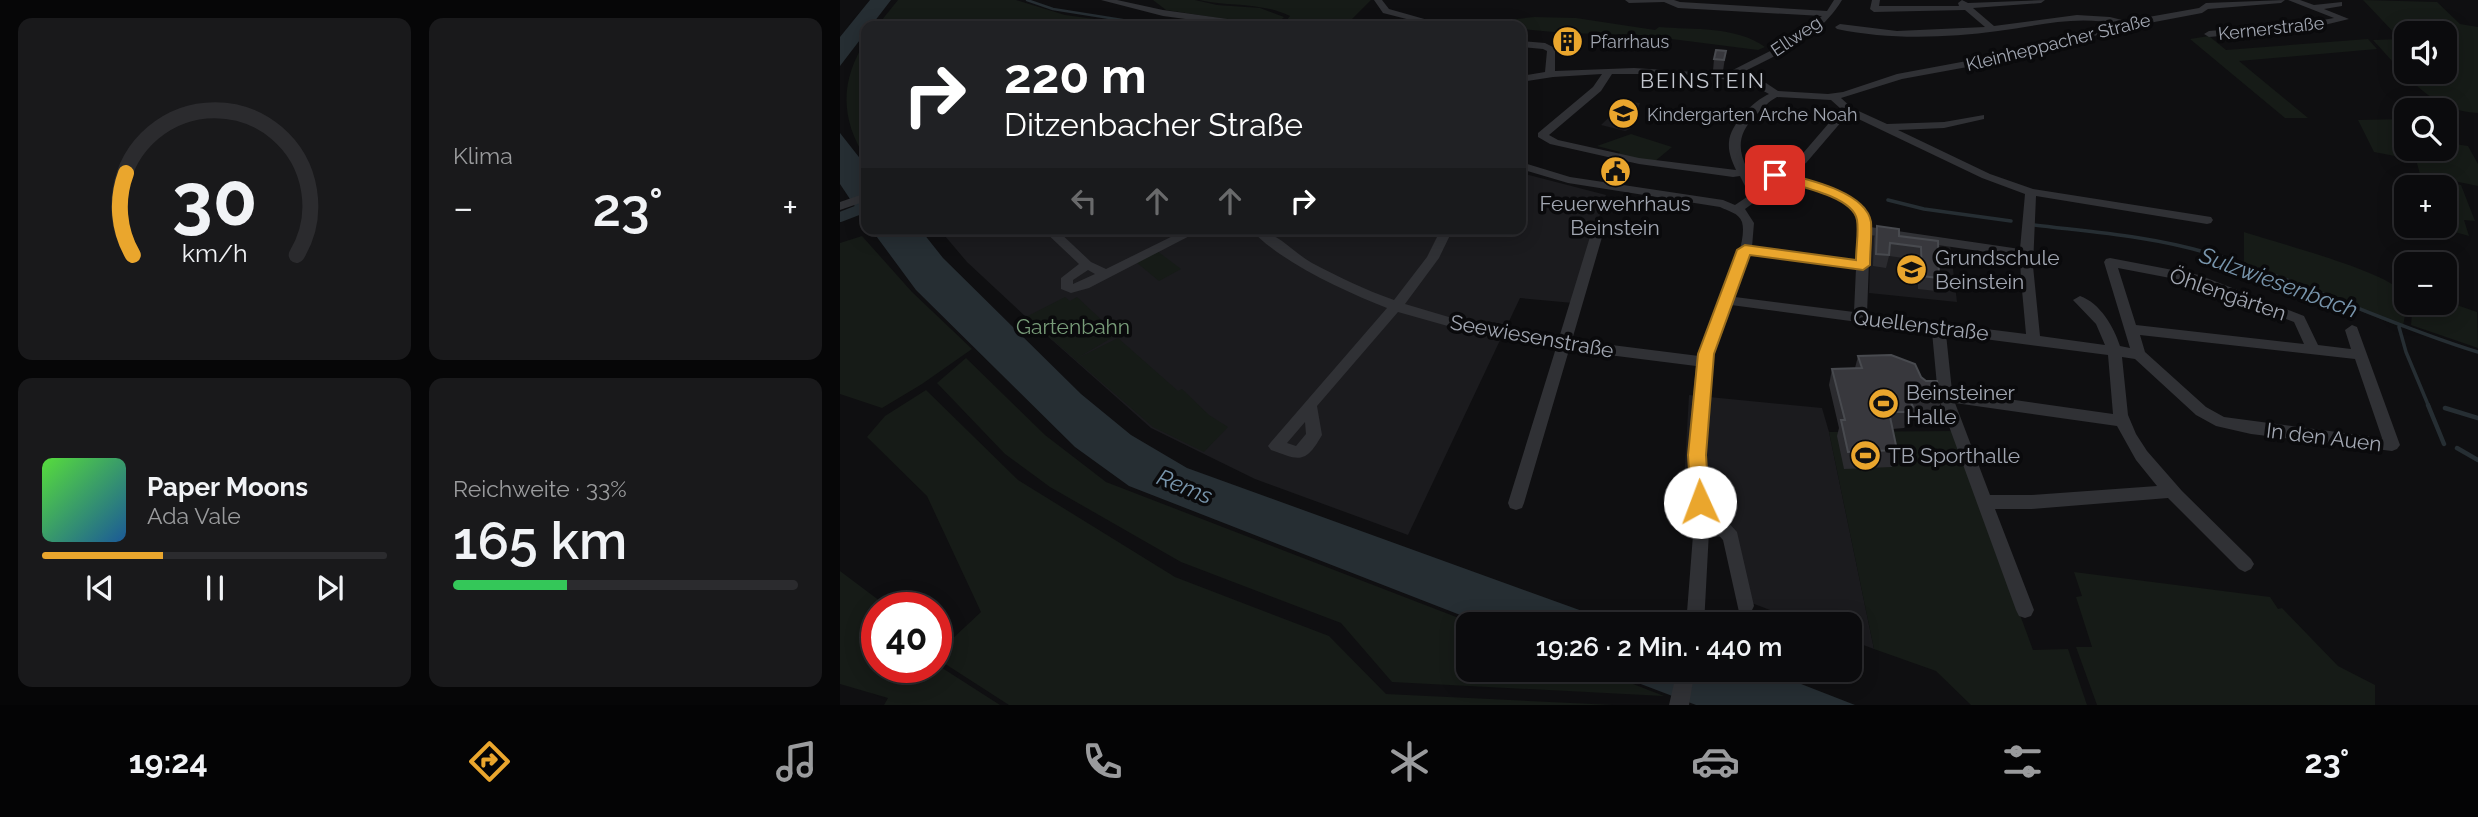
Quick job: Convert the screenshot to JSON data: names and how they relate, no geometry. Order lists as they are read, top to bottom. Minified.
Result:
{"streets":{"street":["Kernerstraße","Ellweg","Kleinheppacher Straße","Öhlengärten","Quellenstraße","Seewiesenstraße","In den Auen"]},"crossings":[["Öhlengärten","In den Auen"]],"districts":["BEINSTEIN"],"water":["Sulzwiesenbach","Rems"],"parks":["Gartenbahn"],"places":{"building":["Pfarrhaus"],"school or university":["Kindergarten Arche Noah","Grundschule Beinstein"],"public building":["Feuerwehrhaus Beinstein"],"sports":["Beinsteiner Halle","TB Sporthalle"]},"page":{"tile":["Klima",["Reichweite · 33%","165 km"]],"map_buttons":["+","−"],"turn":["220 m","Ditzenbacher Straße"],"heat":["−","23°","+"],"song":["Paper Moons","Ada Vale"],"limit":"40","trip":"19:26 · 2 Min. · 440 m","tabs":["19:24","23°"],"gauge":["30","km/h"]}}
